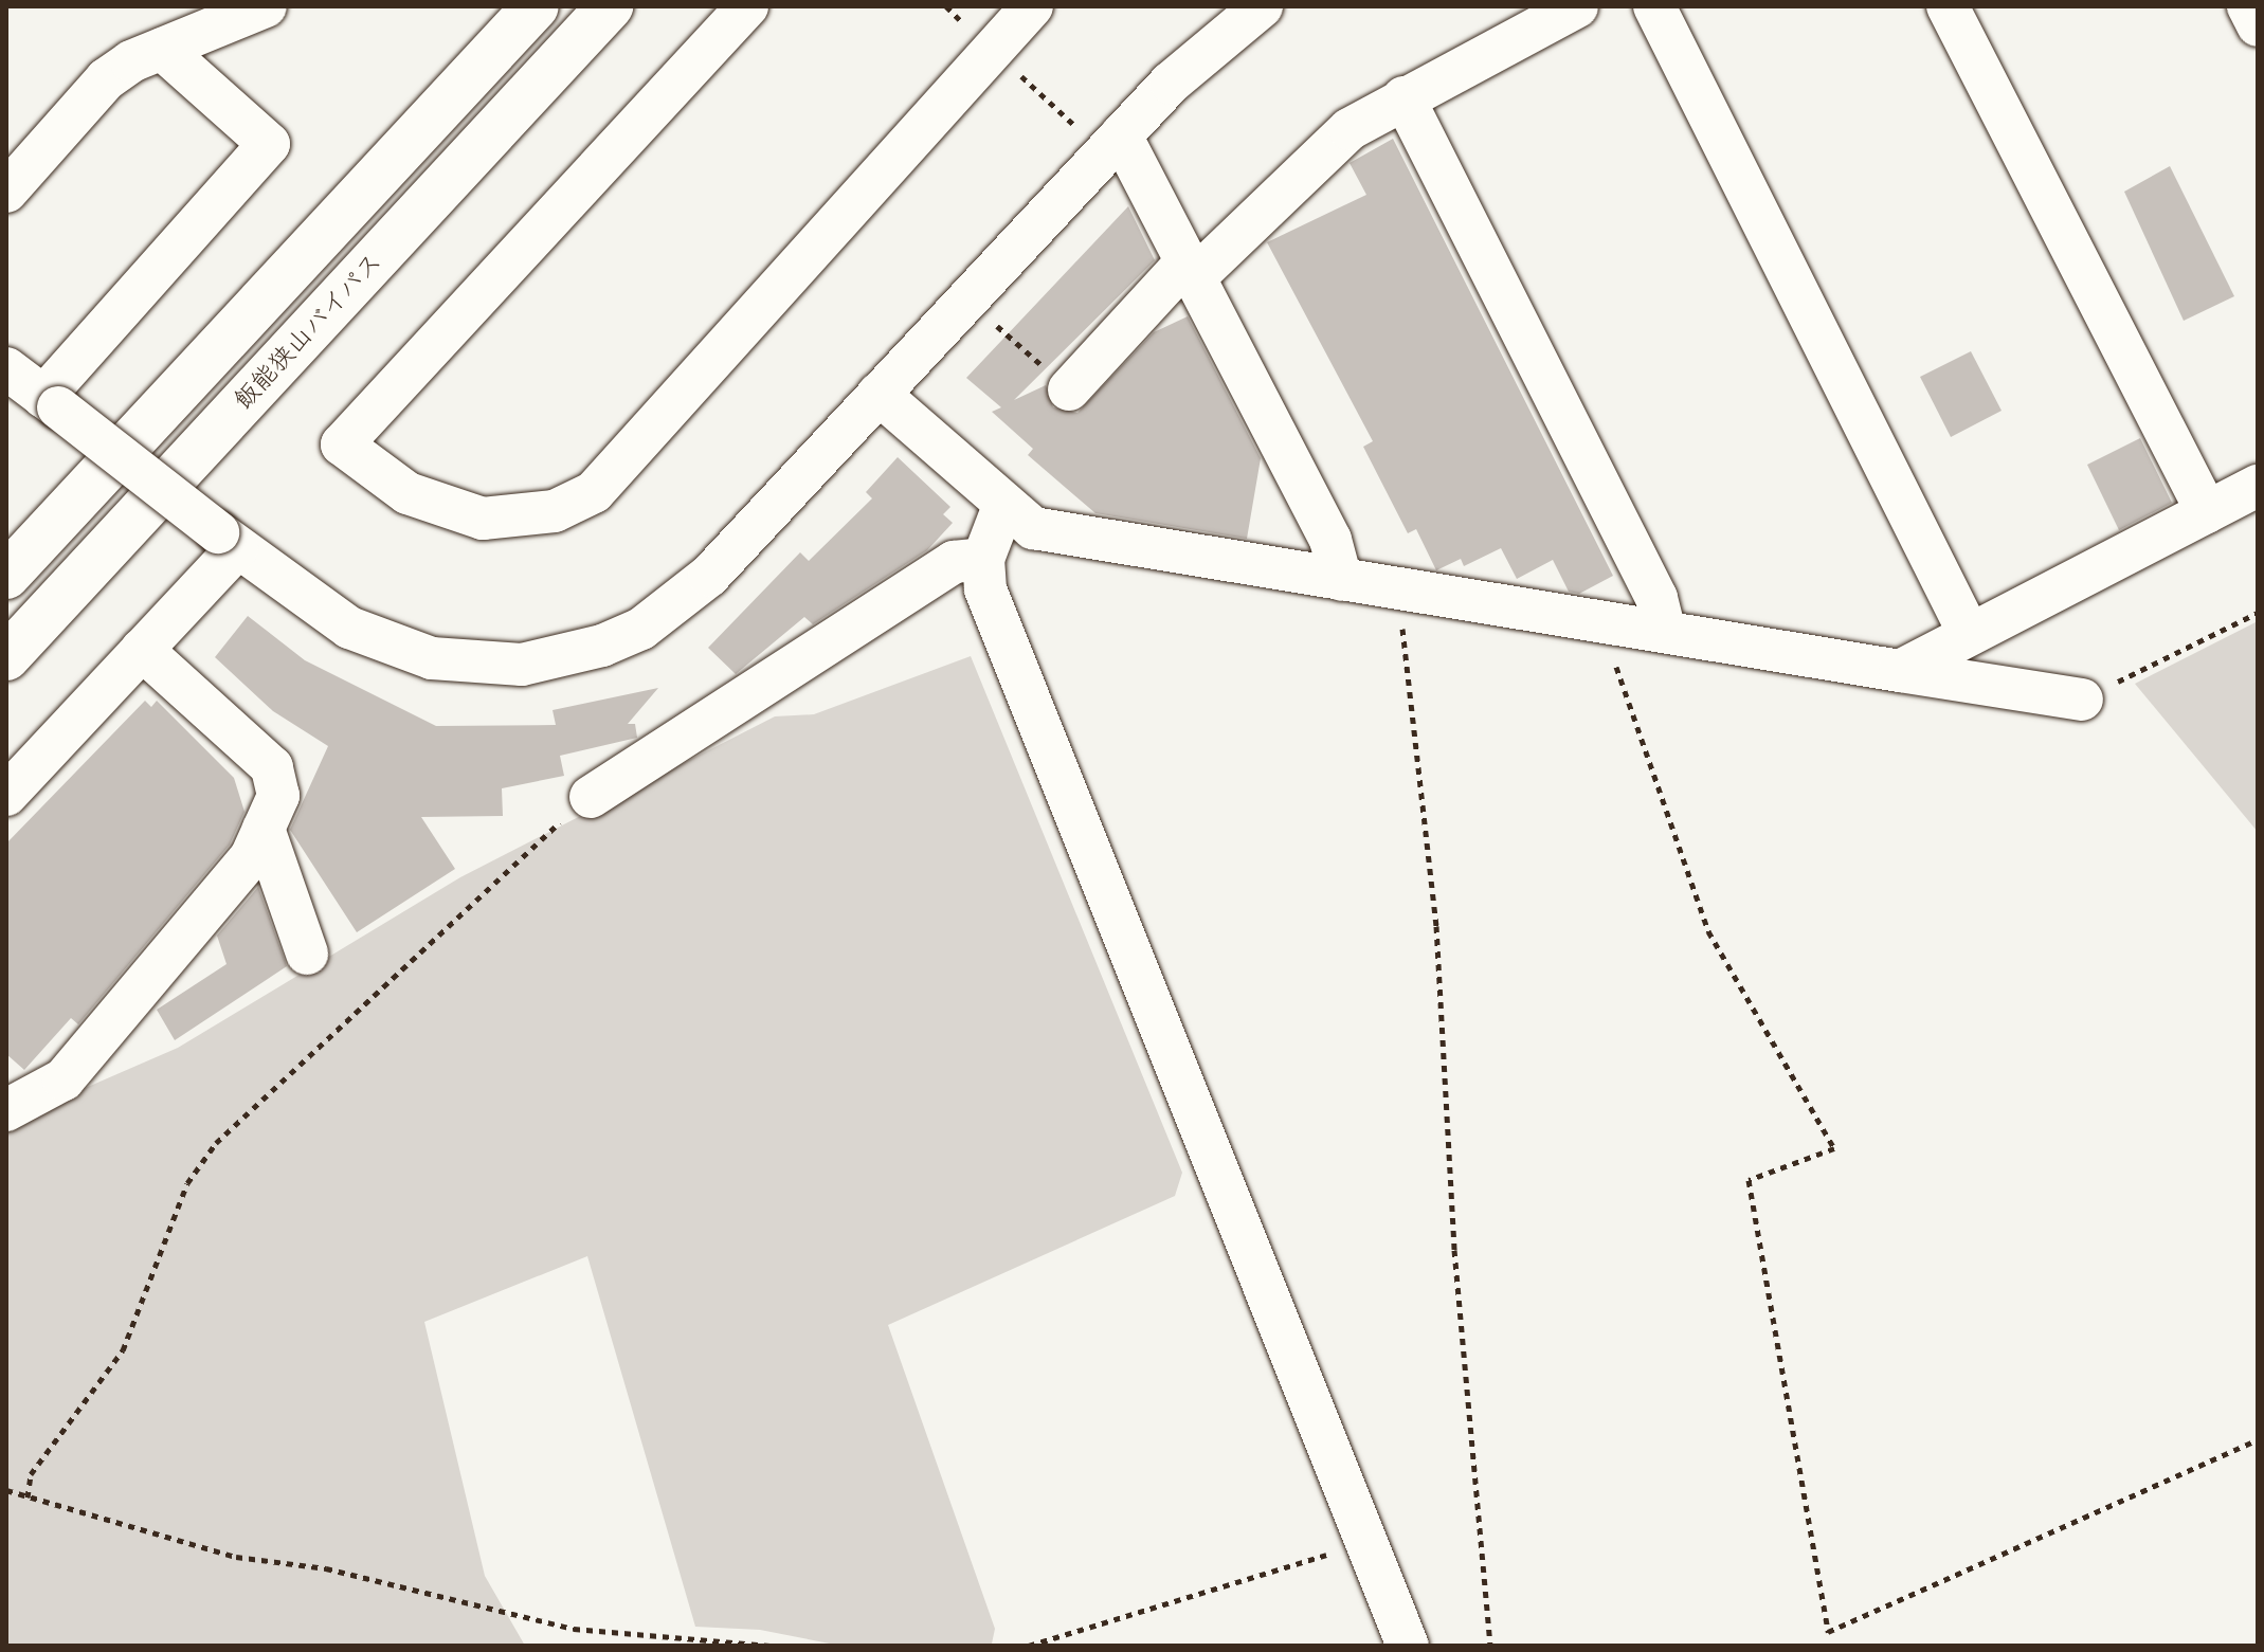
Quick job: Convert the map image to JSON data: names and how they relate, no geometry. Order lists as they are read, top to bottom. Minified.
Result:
{"streets":{"highway":["飯能狭山バイパス"]}}
